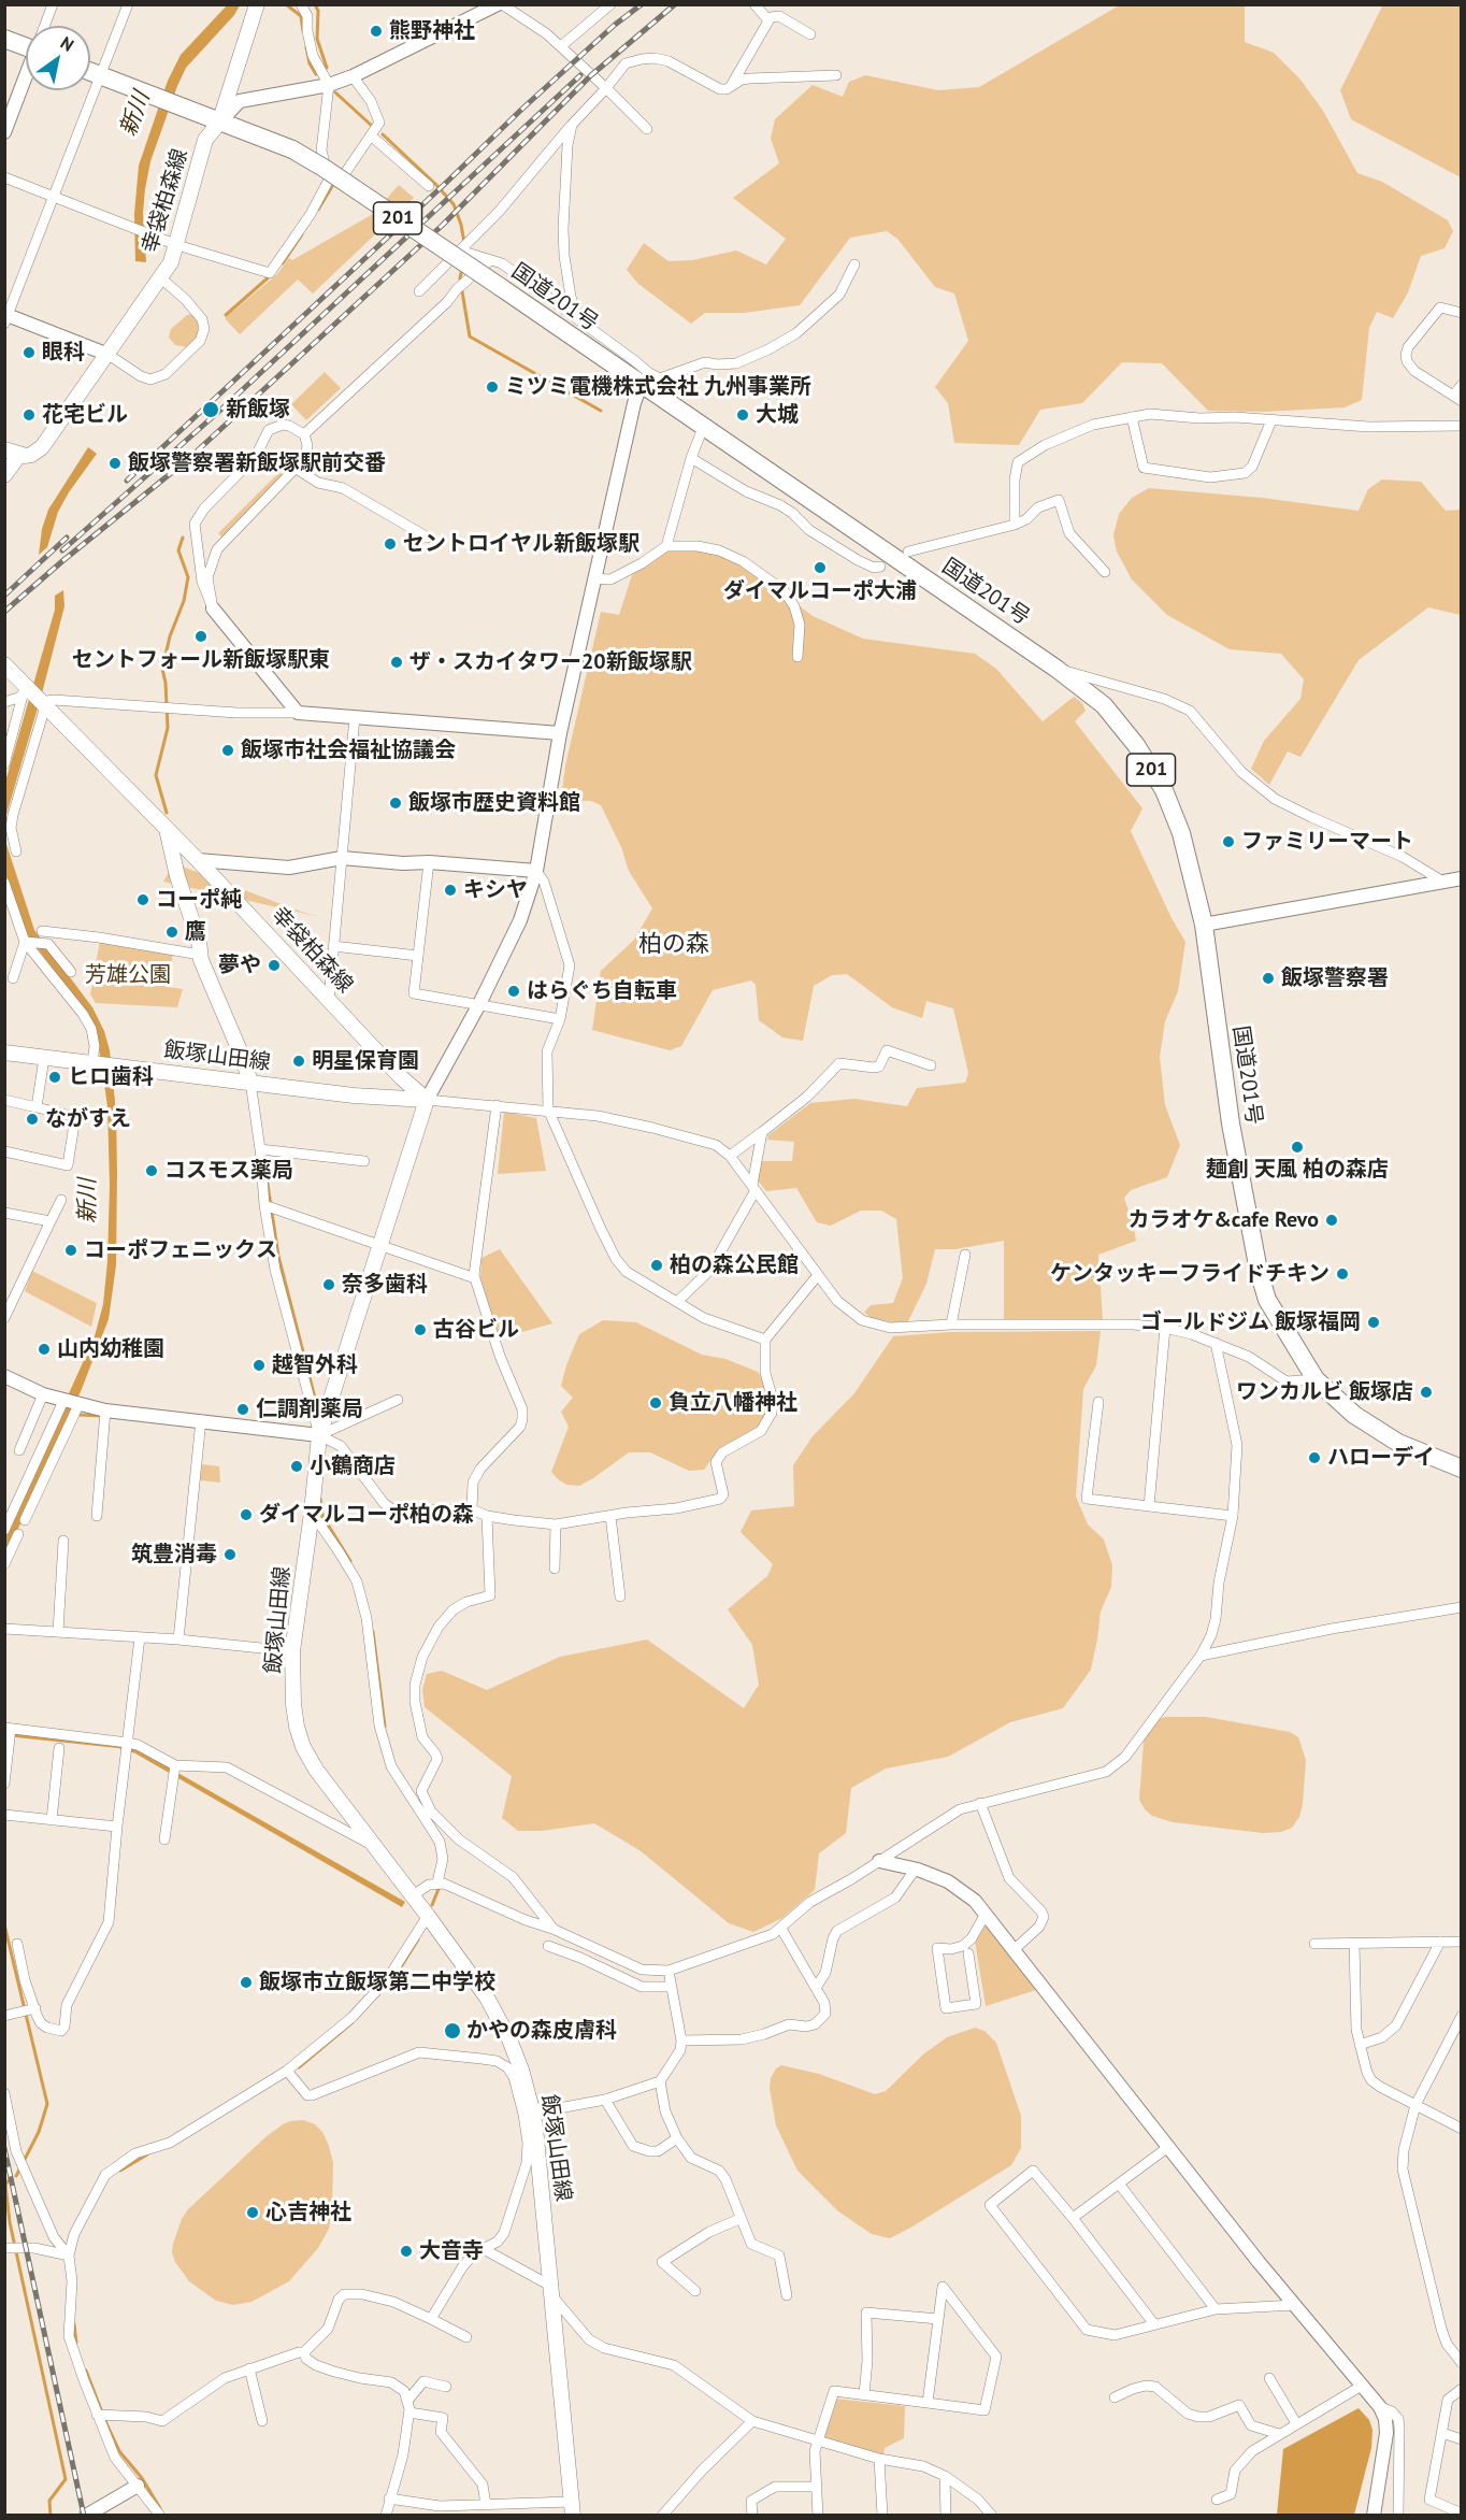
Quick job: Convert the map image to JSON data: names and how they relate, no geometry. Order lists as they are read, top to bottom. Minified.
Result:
{"streets":{"highway":["201","国道201号"],"main road":["幸袋柏森線","飯塚山田線"]},"crossings":[["幸袋柏森線","国道201号"],["幸袋柏森線","飯塚山田線"]],"districts":["柏の森"],"water":["新川"],"parks":["芳雄公園"],"places":["熊野神社","眼科","ミツミ電機株式会社 九州事業所","新飯塚","花宅ビル","大城","飯塚警察署新飯塚駅前交番","セントロイヤル新飯塚駅","ダイマルコーポ大浦","セントフォール新飯塚駅東","ザ・スカイタワー20新飯塚駅","飯塚市社会福祉協議会","飯塚市歴史資料館","ファミリーマート","キシヤ","コーポ純","鷹","夢や","飯塚警察署","はらぐち自転車","明星保育園","ヒロ歯科","ながすえ","麺創 天風 柏の森店","コスモス薬局","カラオケ&cafe Revo","コーポフェニックス","柏の森公民館","ケンタッキーフライドチキン","奈多歯科","ゴールドジム 飯塚福岡","古谷ビル","山内幼稚園","越智外科","ワンカルビ 飯塚店","負立八幡神社","仁調剤薬局","ハローデイ","小鶴商店","ダイマルコーポ柏の森","筑豊消毒","飯塚市立飯塚第二中学校","かやの森皮膚科","心吉神社","大音寺"],"north":"top right"}
